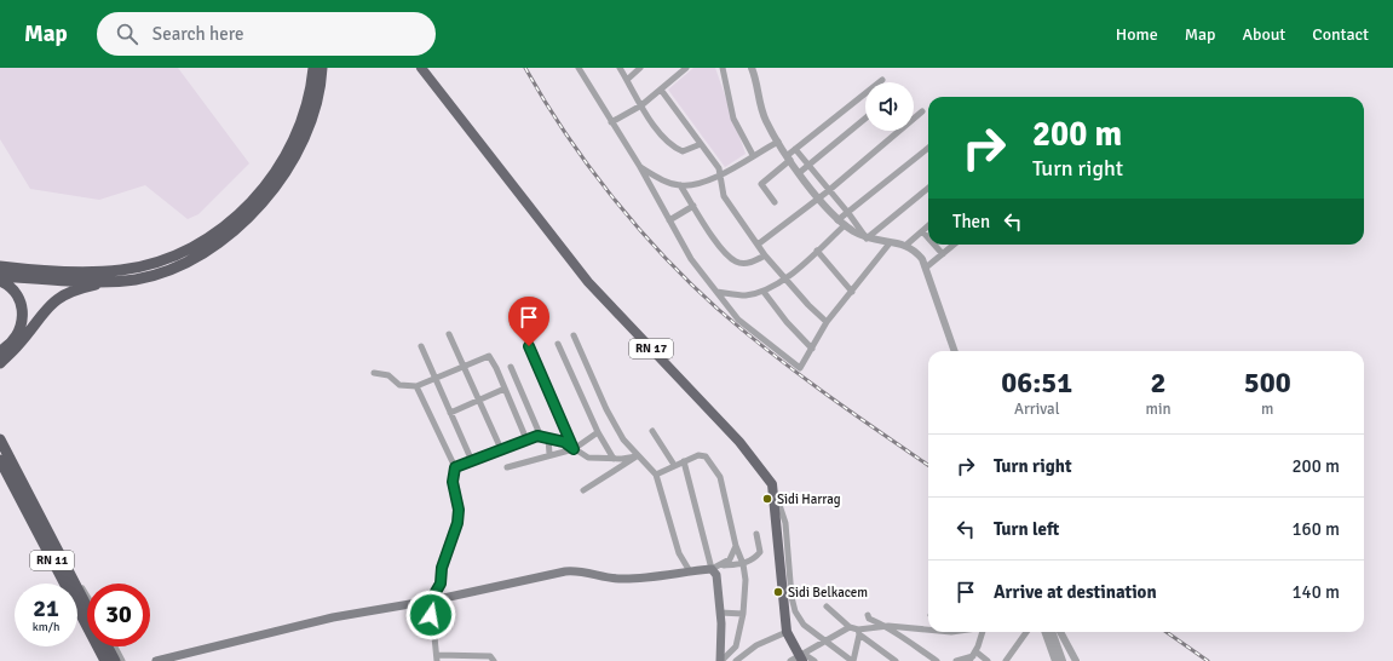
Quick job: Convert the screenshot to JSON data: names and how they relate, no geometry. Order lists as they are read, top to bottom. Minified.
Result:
{"streets":{"highway":["RN 11"],"main road":["RN 17"]},"places":["Sidi Harrag","Sidi Belkacem"],"page":{"header":"Map","search":"Search here","nav":["Home","Map","About","Contact"],"turn":["200 m","Turn right"],"then":"Then","eta":["06:51","Arrival","2","min","500","m"],"list":[{"name":"Turn right","value":"200 m"},{"name":"Turn left","value":"160 m"},{"name":"Arrive at destination","value":"140 m"}],"speed":"21 km/h","limit":"30"}}
